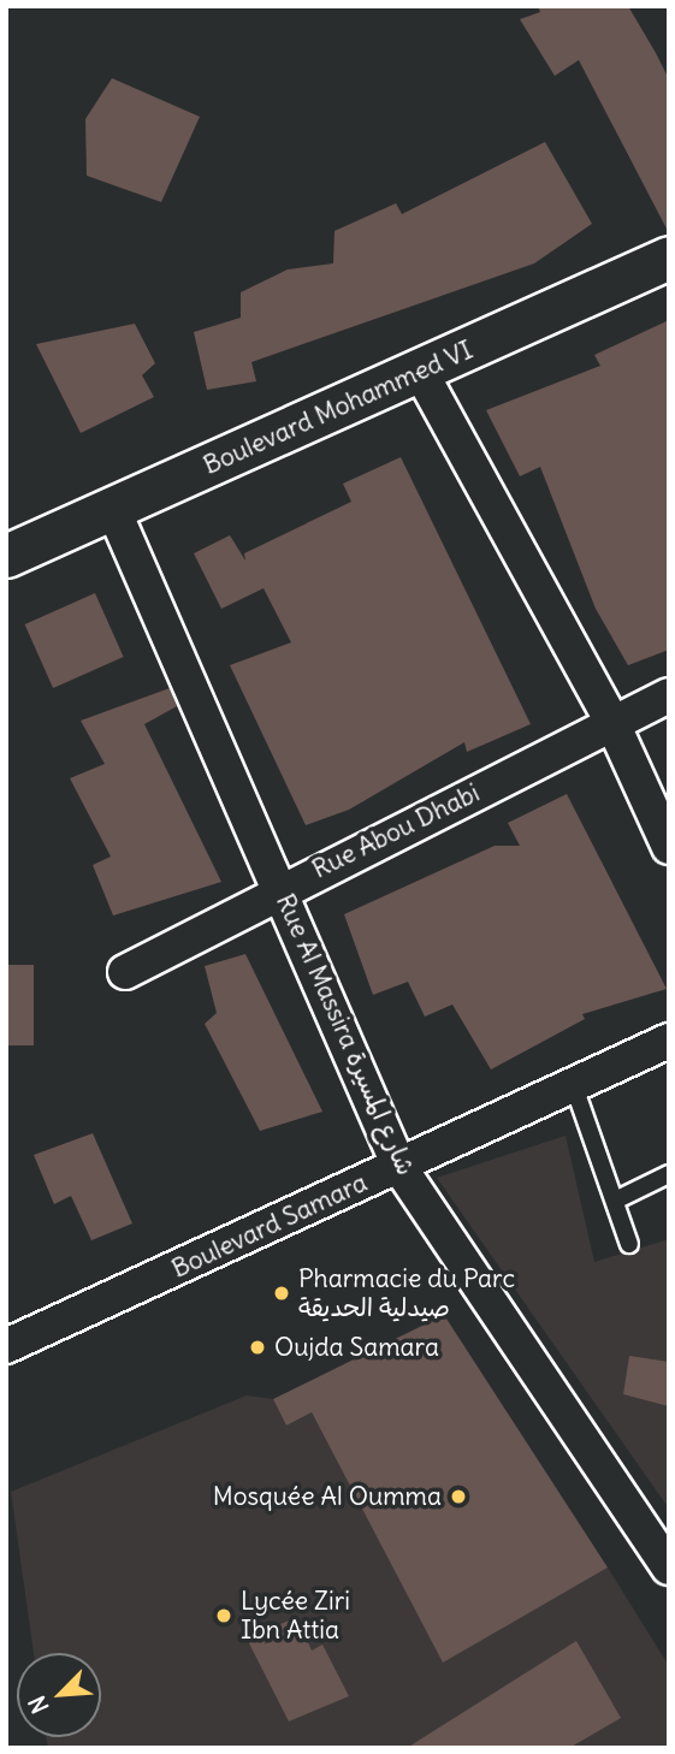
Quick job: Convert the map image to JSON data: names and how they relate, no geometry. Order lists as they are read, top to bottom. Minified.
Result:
{"streets":{"street":["Boulevard Mohammed VI","Rue Abou Dhabi","Rue Al Massira شارع المسيرة","Boulevard Samara"]},"crossings":[["Boulevard Mohammed VI","Rue Al Massira شارع المسيرة"],["Rue Abou Dhabi","Rue Al Massira شارع المسيرة"],["Rue Al Massira شارع المسيرة","Boulevard Samara"]],"places":["Pharmacie du Parc صيدلية الحديقة","Oujda Samara","Mosquée Al Oumma","Lycée Ziri Ibn Attia"],"north":"bottom left"}
